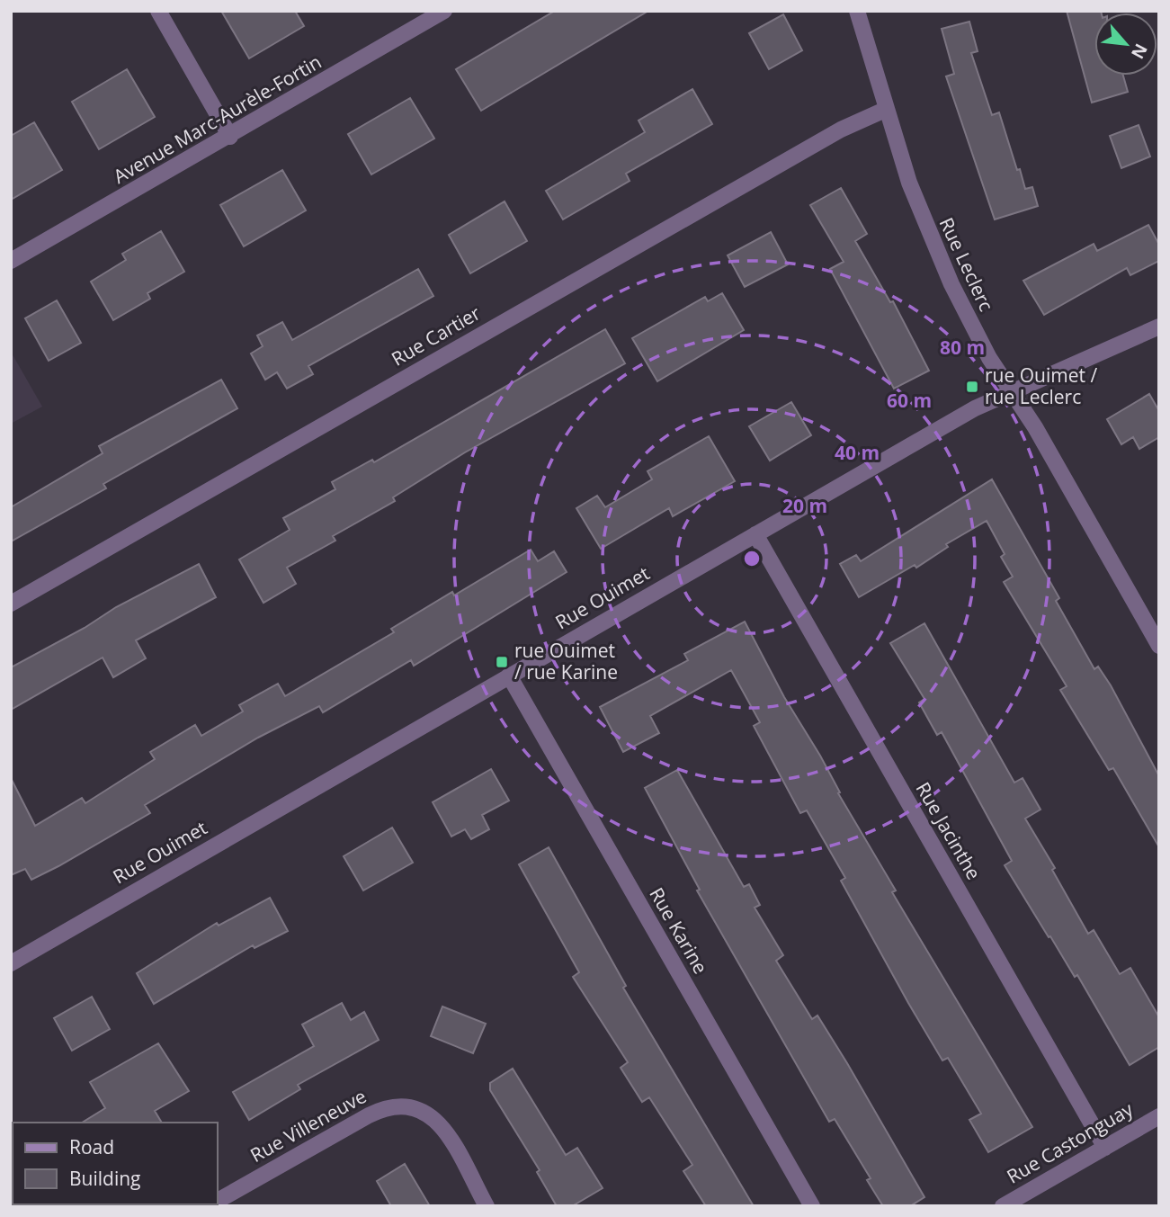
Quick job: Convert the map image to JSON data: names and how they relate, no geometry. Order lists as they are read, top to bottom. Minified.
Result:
{"streets":{"street":["Avenue Marc-Aurèle-Fortin","Rue Leclerc","Rue Cartier","Rue Ouimet","Rue Jacinthe","Rue Karine","Rue Villeneuve","Rue Castonguay"]},"crossings":[["Rue Leclerc","Rue Cartier"],["Rue Leclerc","Rue Ouimet"],["Rue Ouimet","Rue Jacinthe"],["Rue Ouimet","Rue Karine"],["Rue Jacinthe","Rue Castonguay"]],"places":{"transit":["rue Ouimet / rue Leclerc","rue Ouimet / rue Karine"]},"legend":["Road","Building"],"north":"bottom right","rings":["80 m","60 m","40 m","20 m"]}
